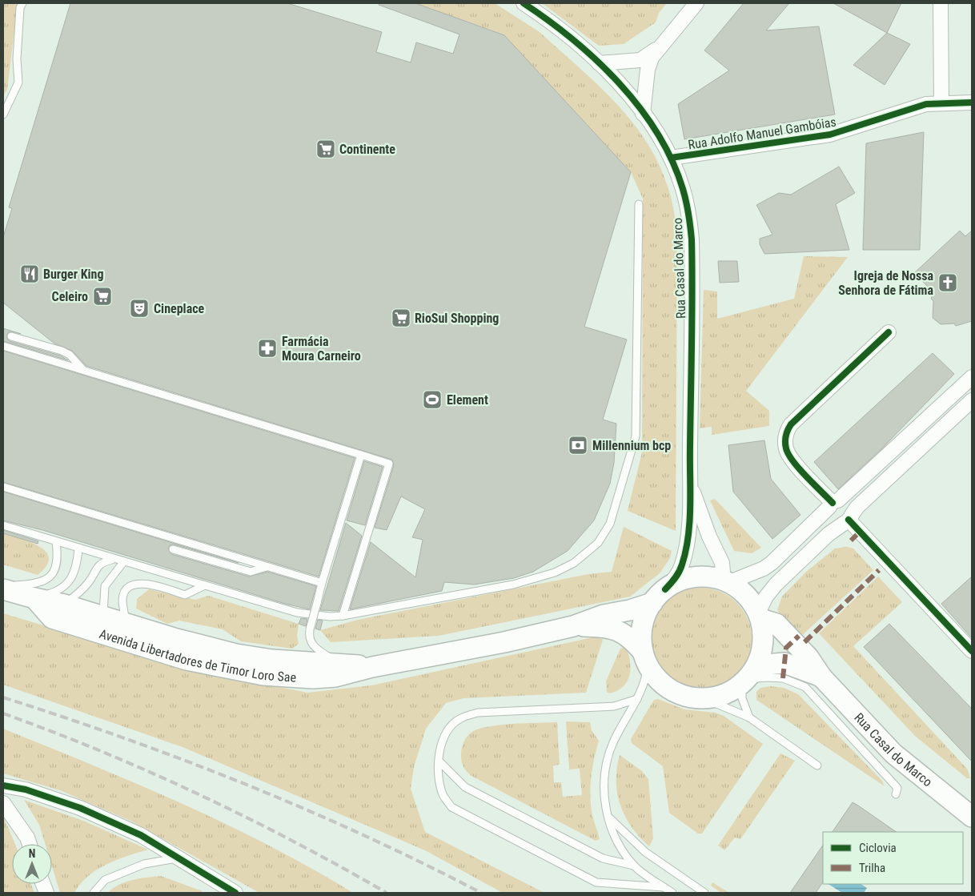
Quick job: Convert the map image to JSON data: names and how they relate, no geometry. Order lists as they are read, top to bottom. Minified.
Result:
{"streets":{"main road":["Rua Casal do Marco","Avenida Libertadores de Timor Loro Sae"],"street":["Rua Adolfo Manuel Gambóias"]},"crossings":[["Rua Adolfo Manuel Gambóias","Rua Casal do Marco"],["Rua Casal do Marco","Avenida Libertadores de Timor Loro Sae"]],"places":{"supermarket":["Continente","Celeiro","RioSul Shopping"],"restaurant":["Burger King"],"church":["Igreja de Nossa Senhora de Fátima"],"theatre":["Cineplace"],"pharmacy":["Farmácia Moura Carneiro"],"sports":["Element"],"bank":["Millennium bcp"]},"legend":["Ciclovia","Trilha"],"north":"top"}
